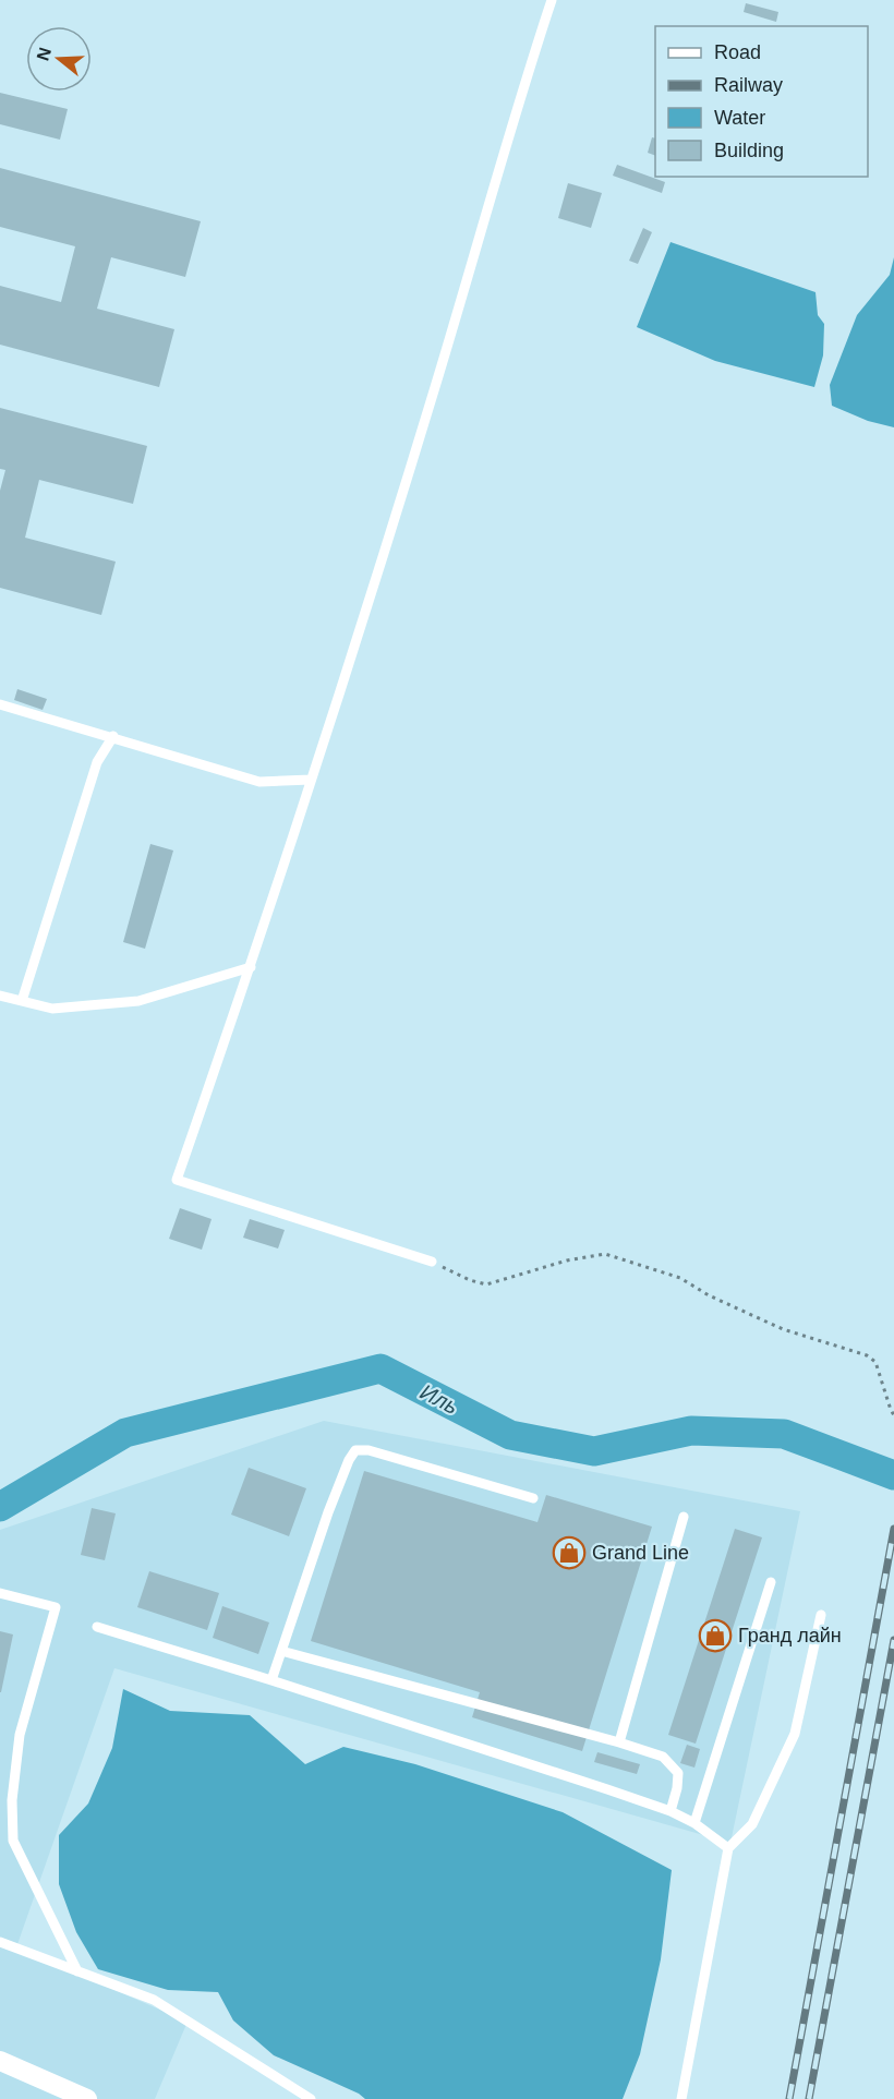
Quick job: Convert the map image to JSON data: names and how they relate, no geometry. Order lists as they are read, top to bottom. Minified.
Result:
{"water":["Иль"],"places":{"shop":["Grand Line","Гранд лайн"]},"legend":["Road","Railway","Water","Building"],"north":"left"}
